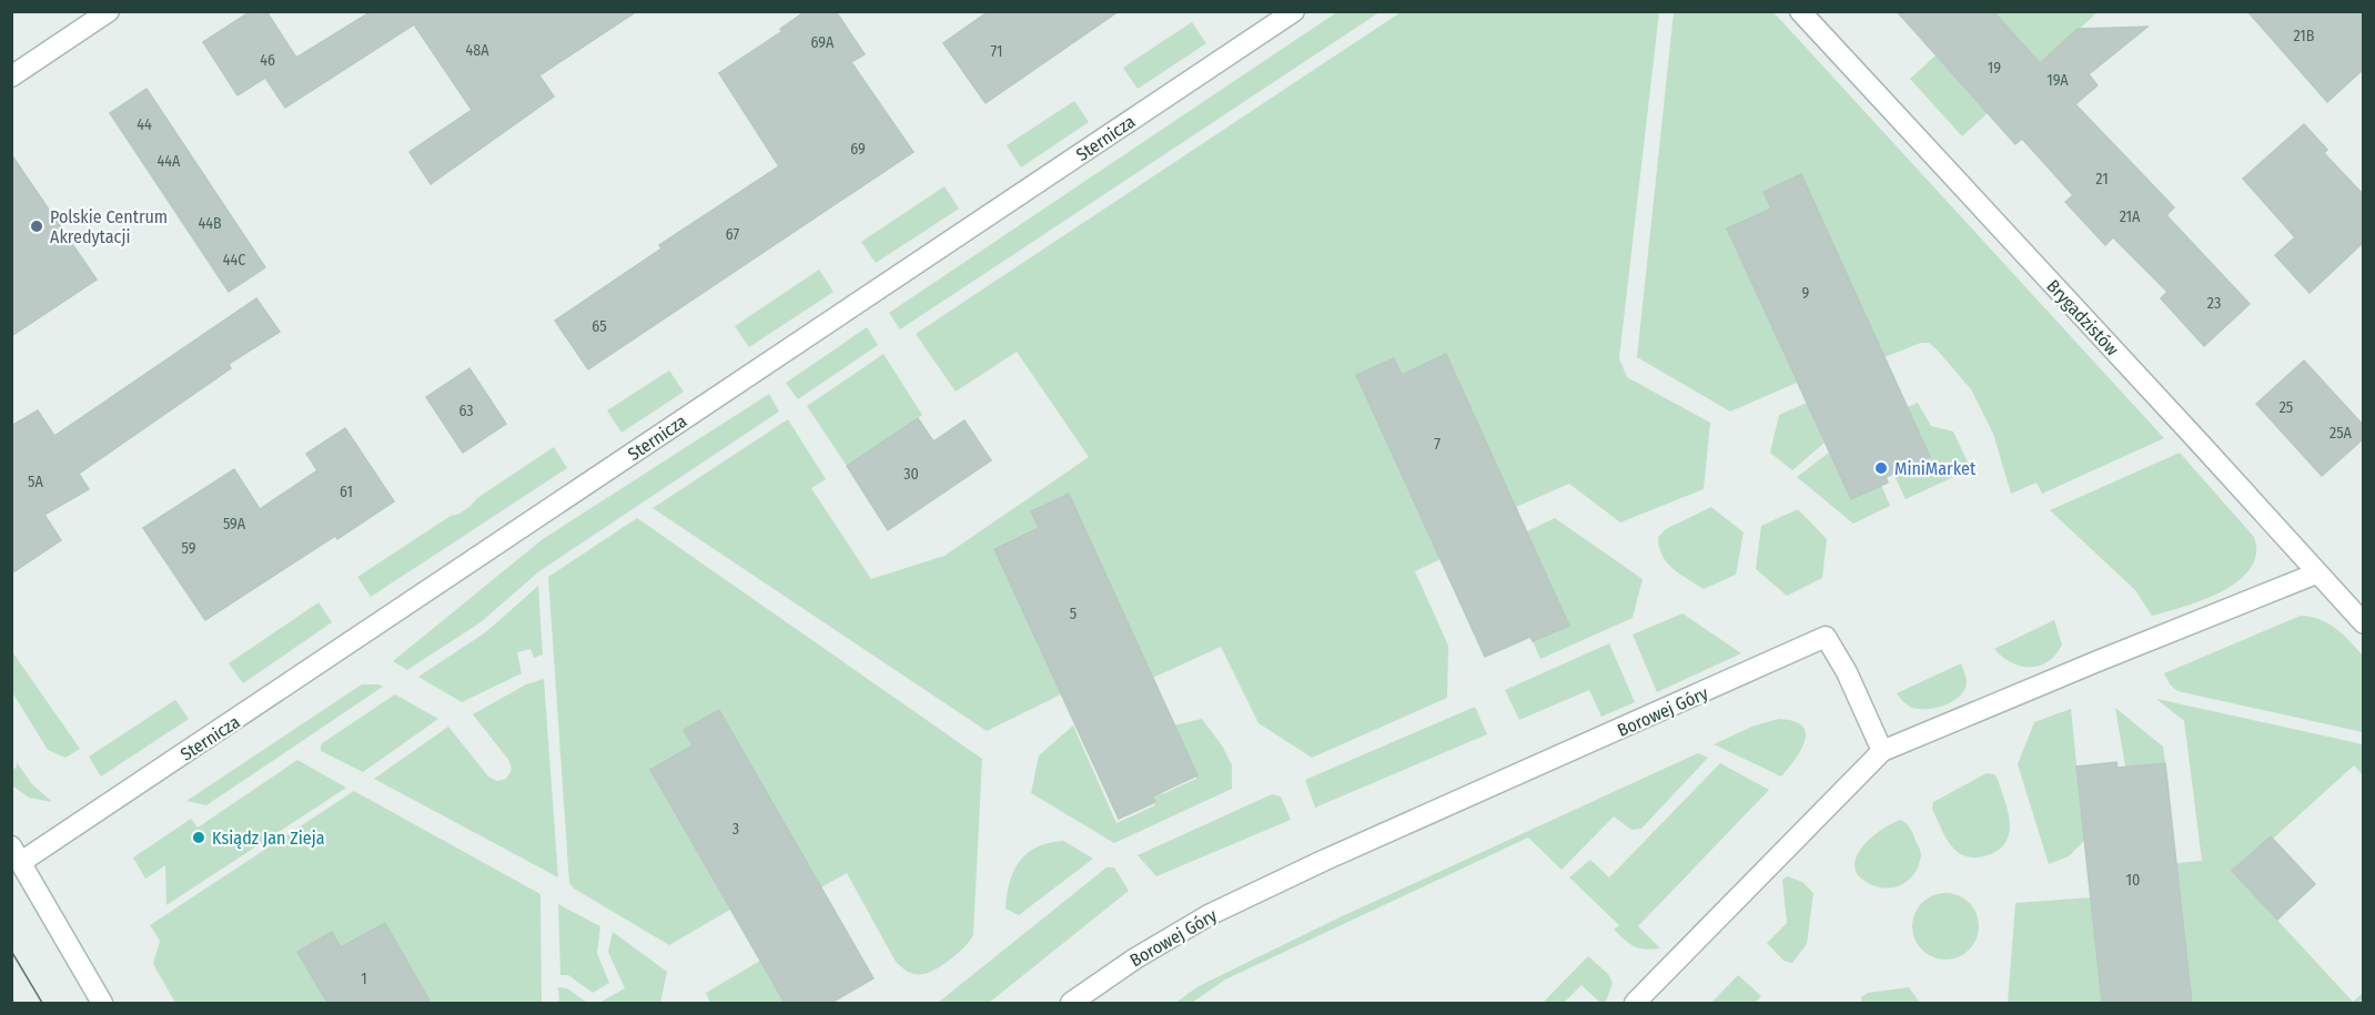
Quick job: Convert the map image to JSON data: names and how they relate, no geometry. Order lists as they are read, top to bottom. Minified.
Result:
{"streets":{"street":["Sternicza","Brygadzistów","Borowej Góry"]},"places":["Polskie Centrum Akredytacji","MiniMarket","Ksiądz Jan Zieja"],"house_numbers":["21B","69A","48A","71","46","19","19A","44","69","44A","21","21A","44B","67","44C","9","23","65","25","63","25A","7","30","5A","61","59A","59","5","3","10","1"]}
